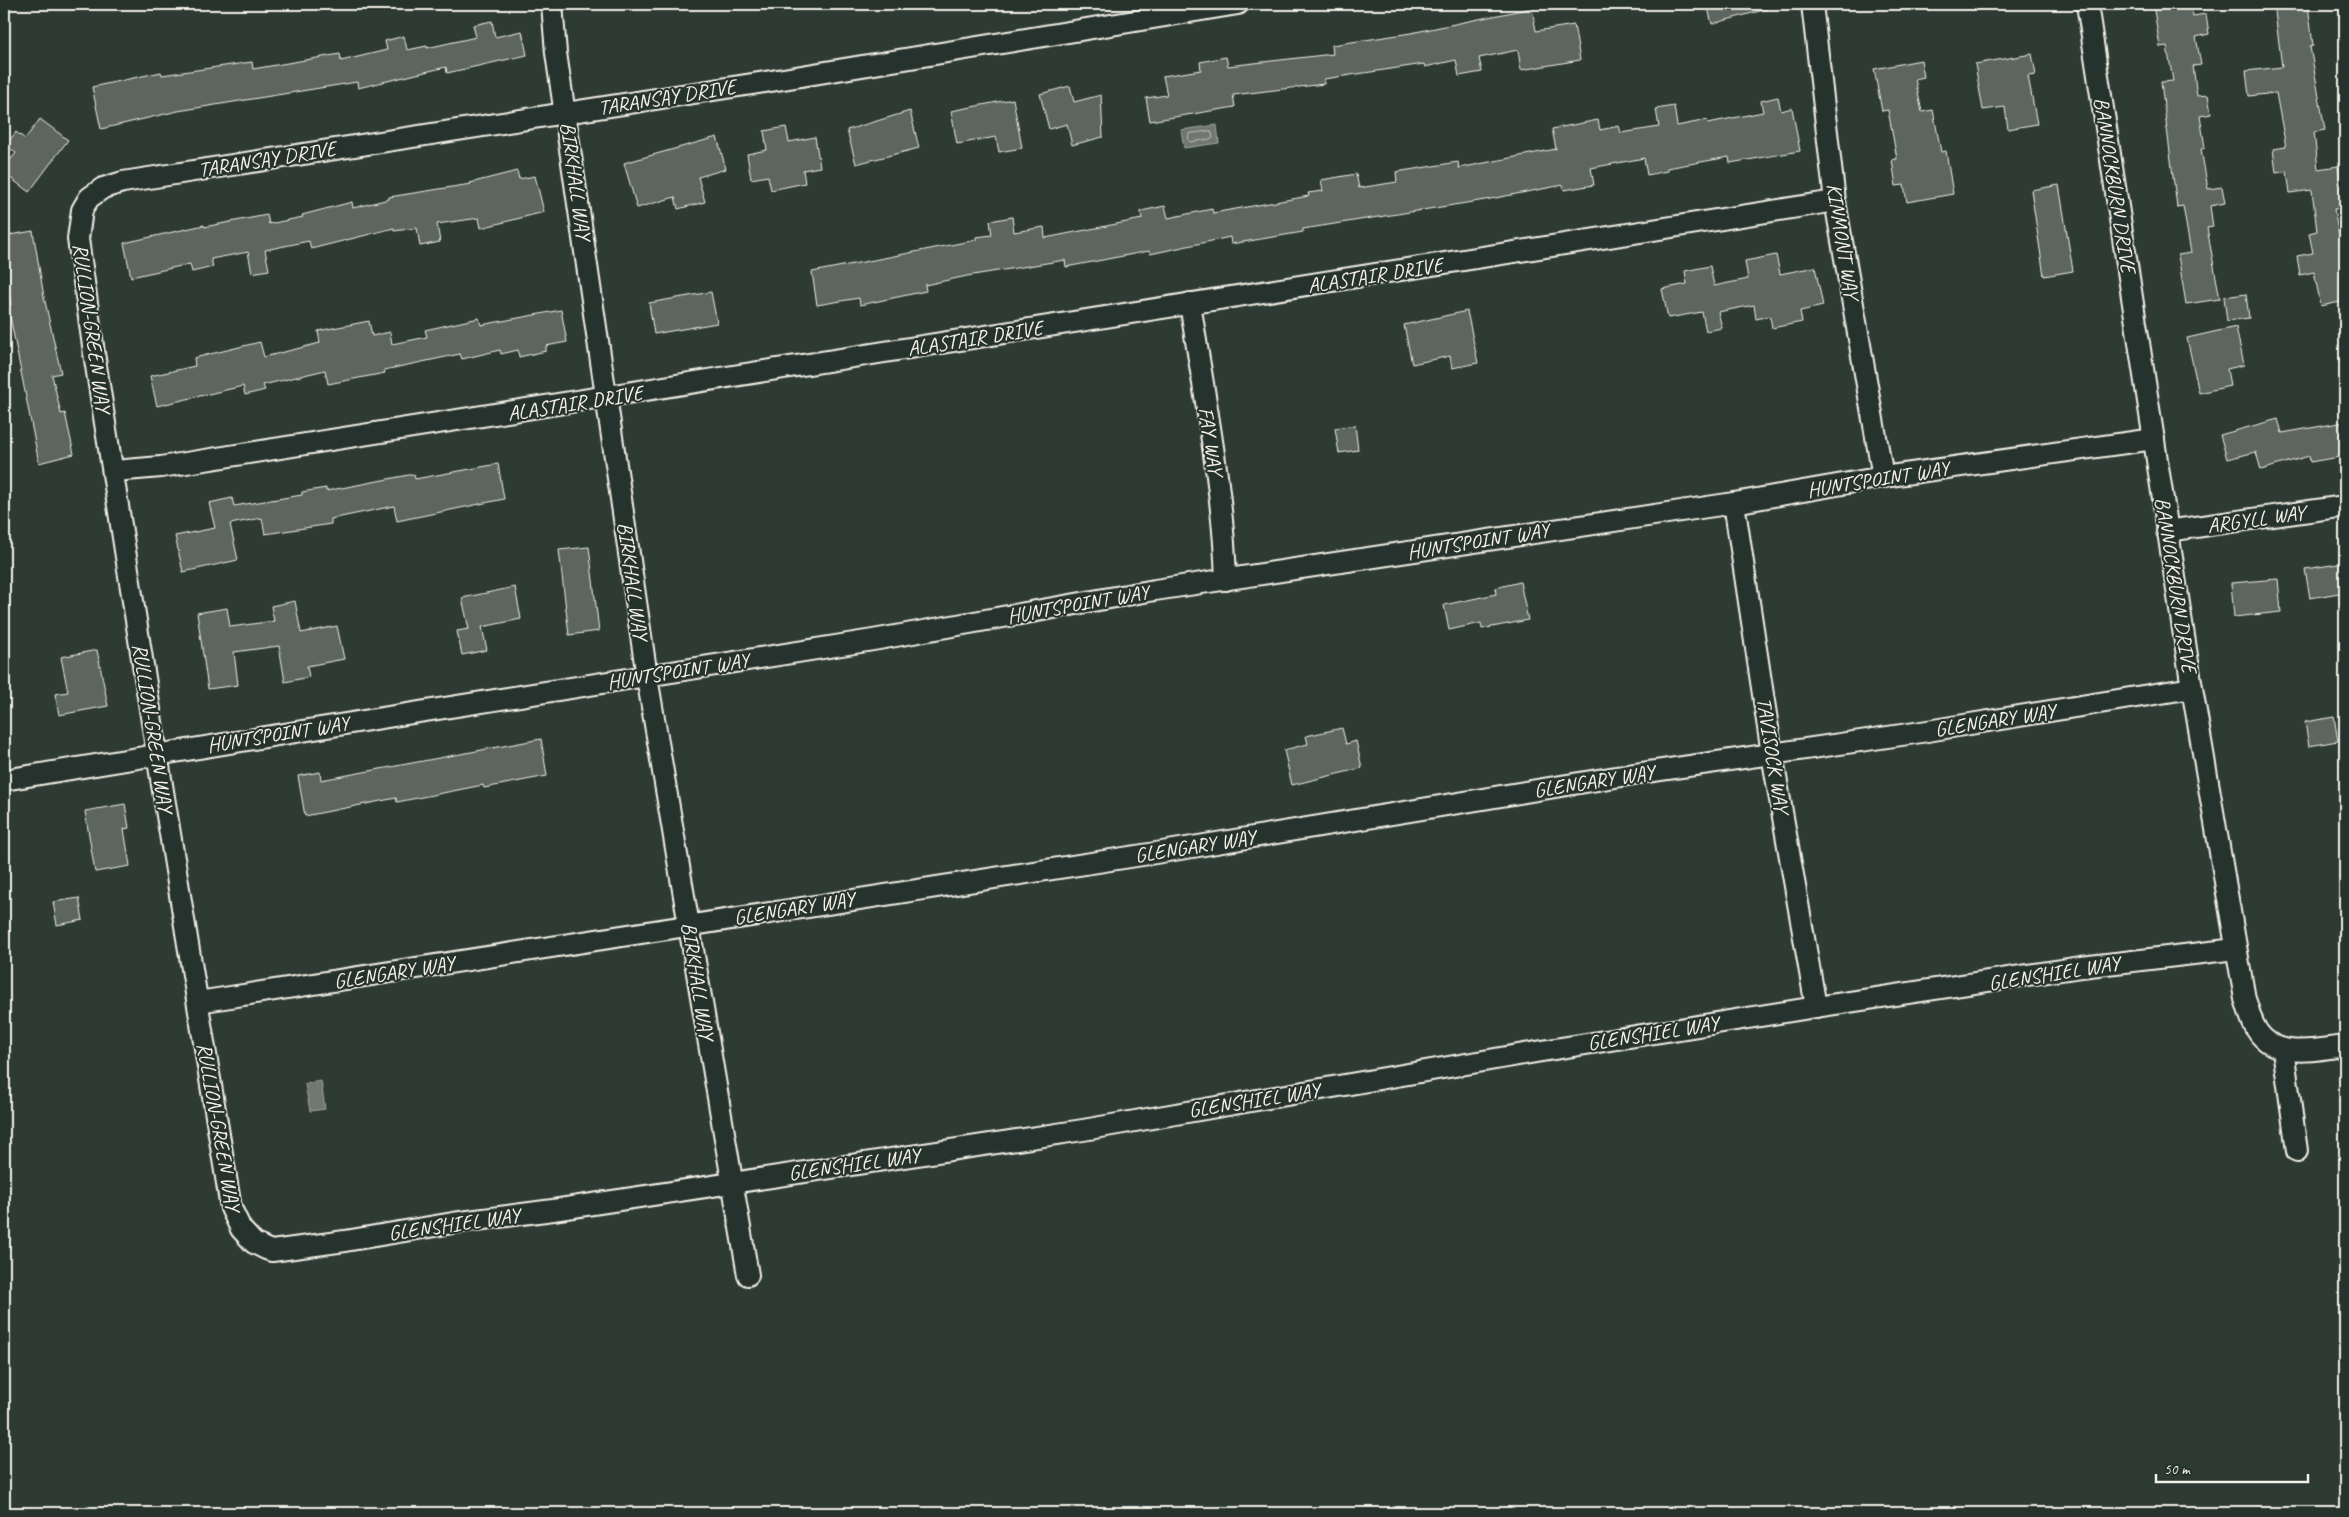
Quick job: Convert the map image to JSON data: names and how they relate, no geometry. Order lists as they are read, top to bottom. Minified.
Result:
{"streets":{"street":["TARANSAY DRIVE","BIRKHALL WAY","BANNOCKBURN DRIVE","KINMONT WAY","ALASTAIR DRIVE","RULLION-GREEN WAY","FAY WAY","HUNTSPOINT WAY","ARGYLL WAY","GLENGARY WAY","TAVISOCK WAY","GLENSHIEL WAY"]},"crossings":[["TARANSAY DRIVE","BIRKHALL WAY"],["TARANSAY DRIVE","RULLION-GREEN WAY"],["BIRKHALL WAY","ALASTAIR DRIVE"],["BIRKHALL WAY","HUNTSPOINT WAY"],["BIRKHALL WAY","GLENGARY WAY"],["BIRKHALL WAY","GLENSHIEL WAY"],["BANNOCKBURN DRIVE","HUNTSPOINT WAY"],["BANNOCKBURN DRIVE","ARGYLL WAY"],["BANNOCKBURN DRIVE","GLENGARY WAY"],["BANNOCKBURN DRIVE","GLENSHIEL WAY"],["KINMONT WAY","ALASTAIR DRIVE"],["KINMONT WAY","HUNTSPOINT WAY"],["ALASTAIR DRIVE","RULLION-GREEN WAY"],["ALASTAIR DRIVE","FAY WAY"],["RULLION-GREEN WAY","HUNTSPOINT WAY"],["RULLION-GREEN WAY","GLENGARY WAY"],["RULLION-GREEN WAY","GLENSHIEL WAY"],["FAY WAY","HUNTSPOINT WAY"],["HUNTSPOINT WAY","TAVISOCK WAY"],["GLENGARY WAY","TAVISOCK WAY"],["TAVISOCK WAY","GLENSHIEL WAY"]],"scale_bar":"50 m"}
